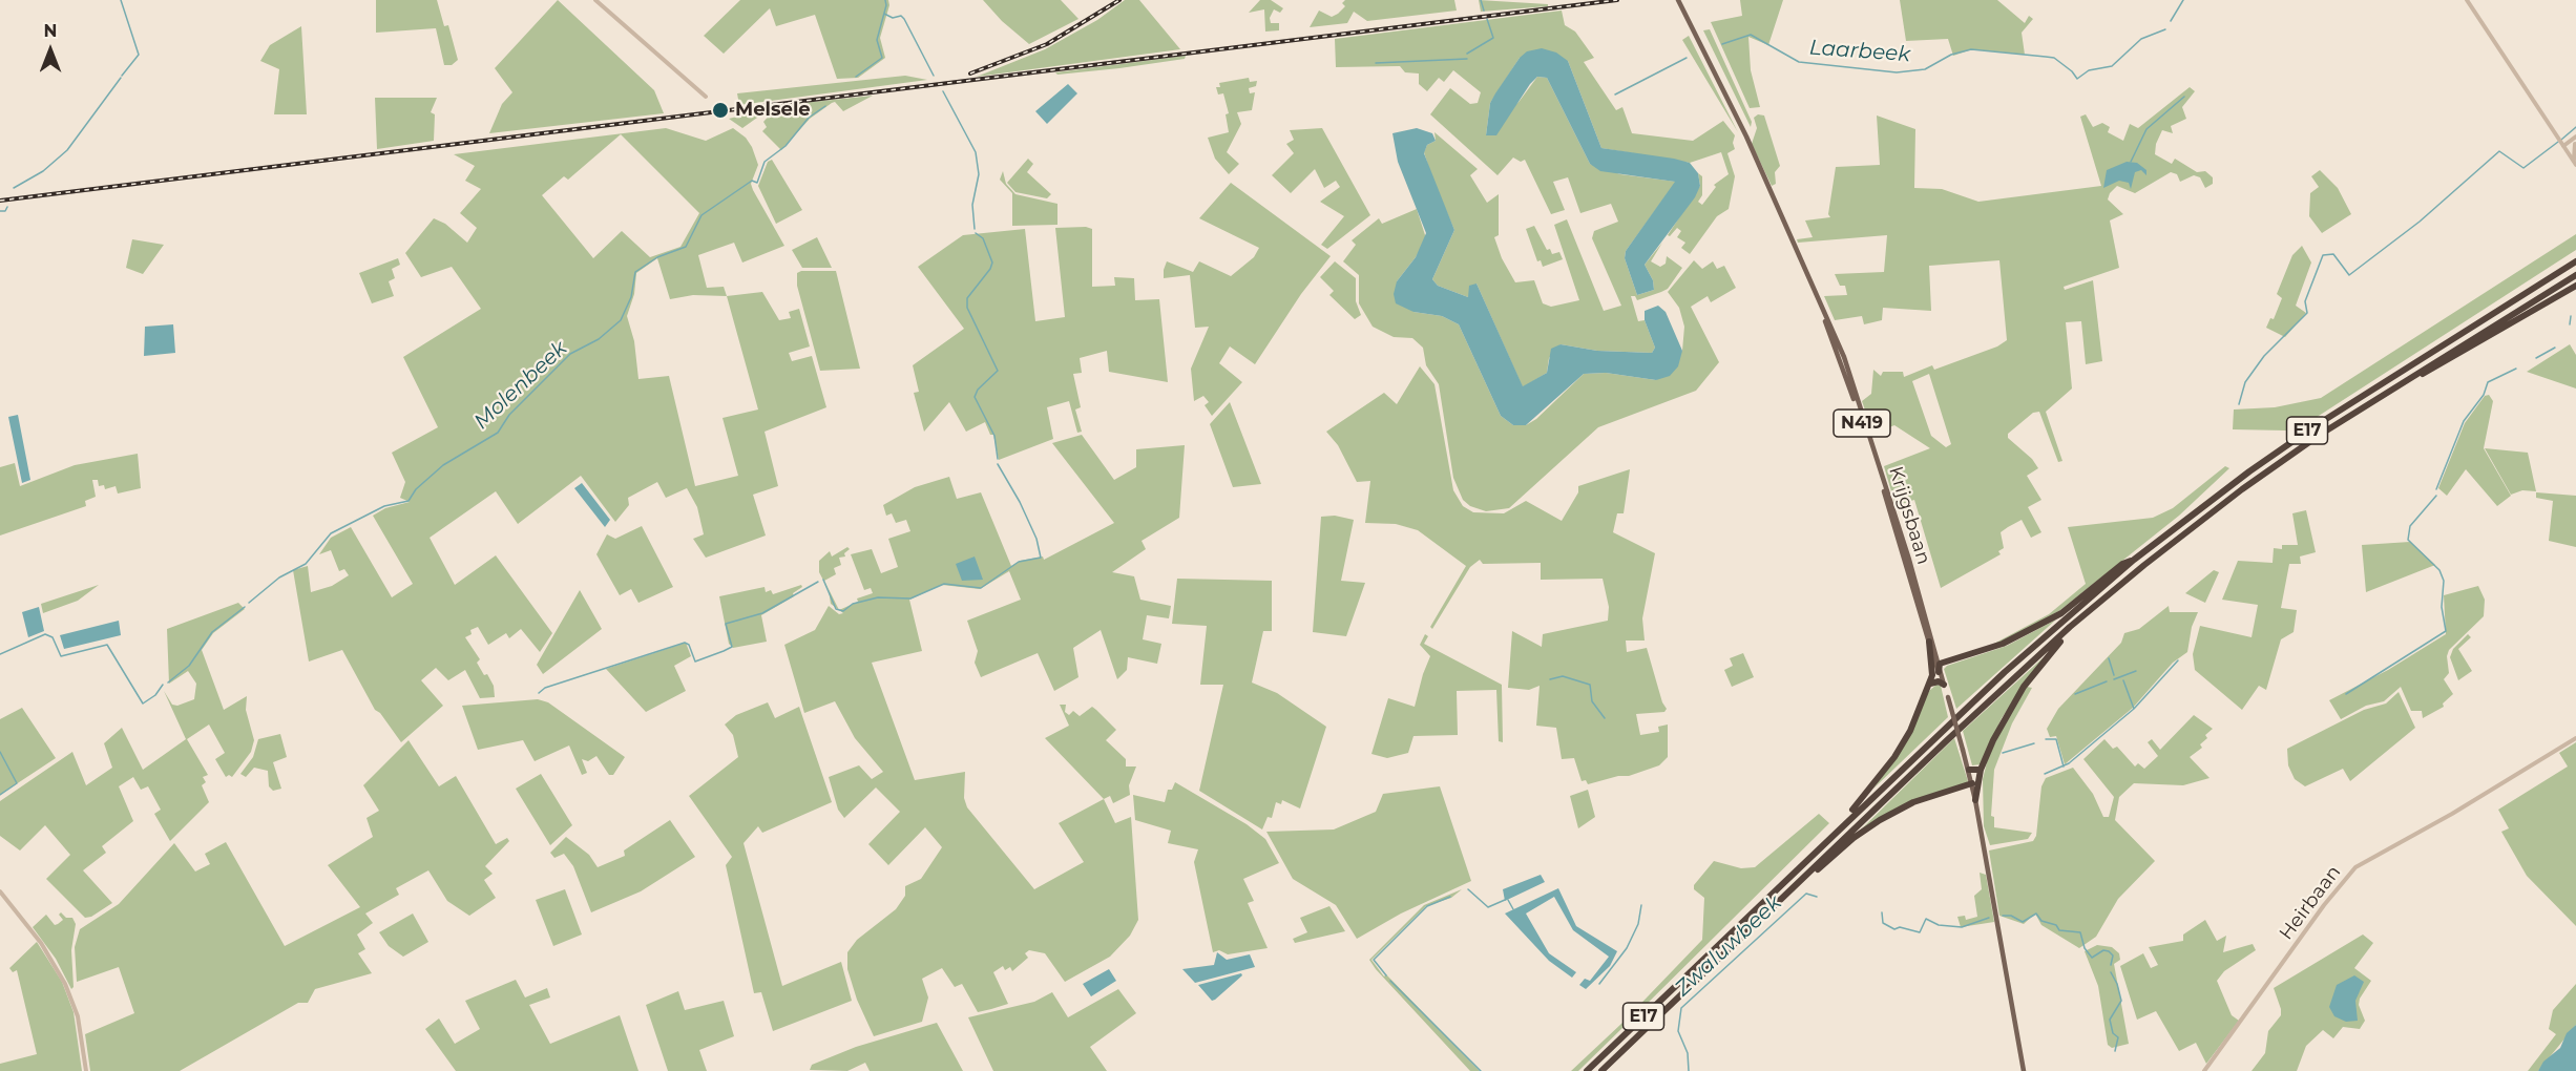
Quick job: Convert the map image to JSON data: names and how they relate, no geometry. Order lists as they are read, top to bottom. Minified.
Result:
{"streets":{"highway":["E17"],"main road":["N419","Krijgsbaan"],"street":["Heirbaan"]},"crossings":[["N419","Krijgsbaan"]],"water":["Laarbeek","Molenbeek","Zwaluwbeek"],"places":["Melsele"],"north":"top"}
